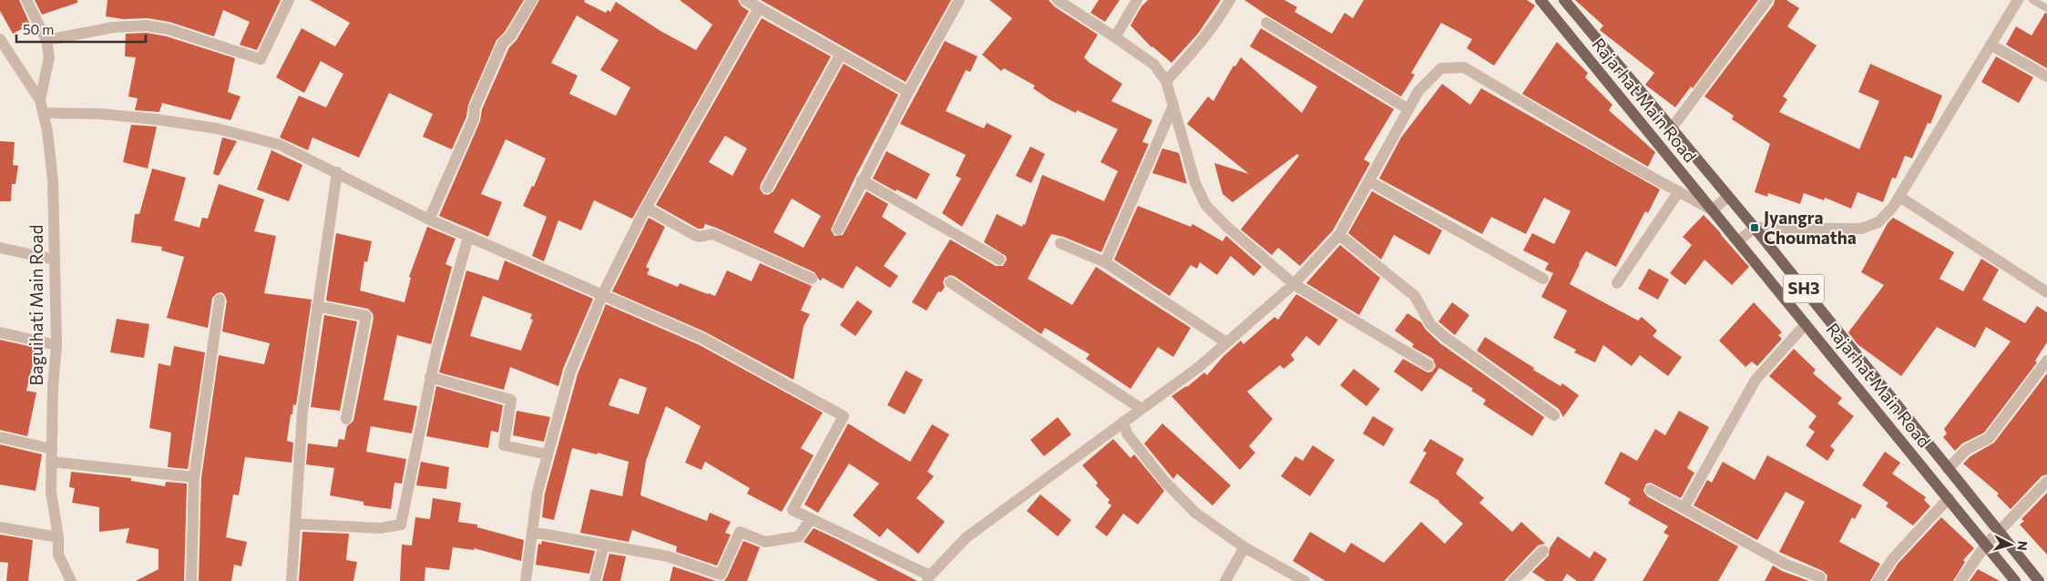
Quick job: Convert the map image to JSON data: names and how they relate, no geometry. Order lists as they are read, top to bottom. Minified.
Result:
{"streets":{"main road":["Rajarhat Main Road","SH3"],"street":["Baguihati Main Road"]},"places":{"transit":["Jyangra Choumatha"]},"scale_bar":"50 m","north":"right"}
